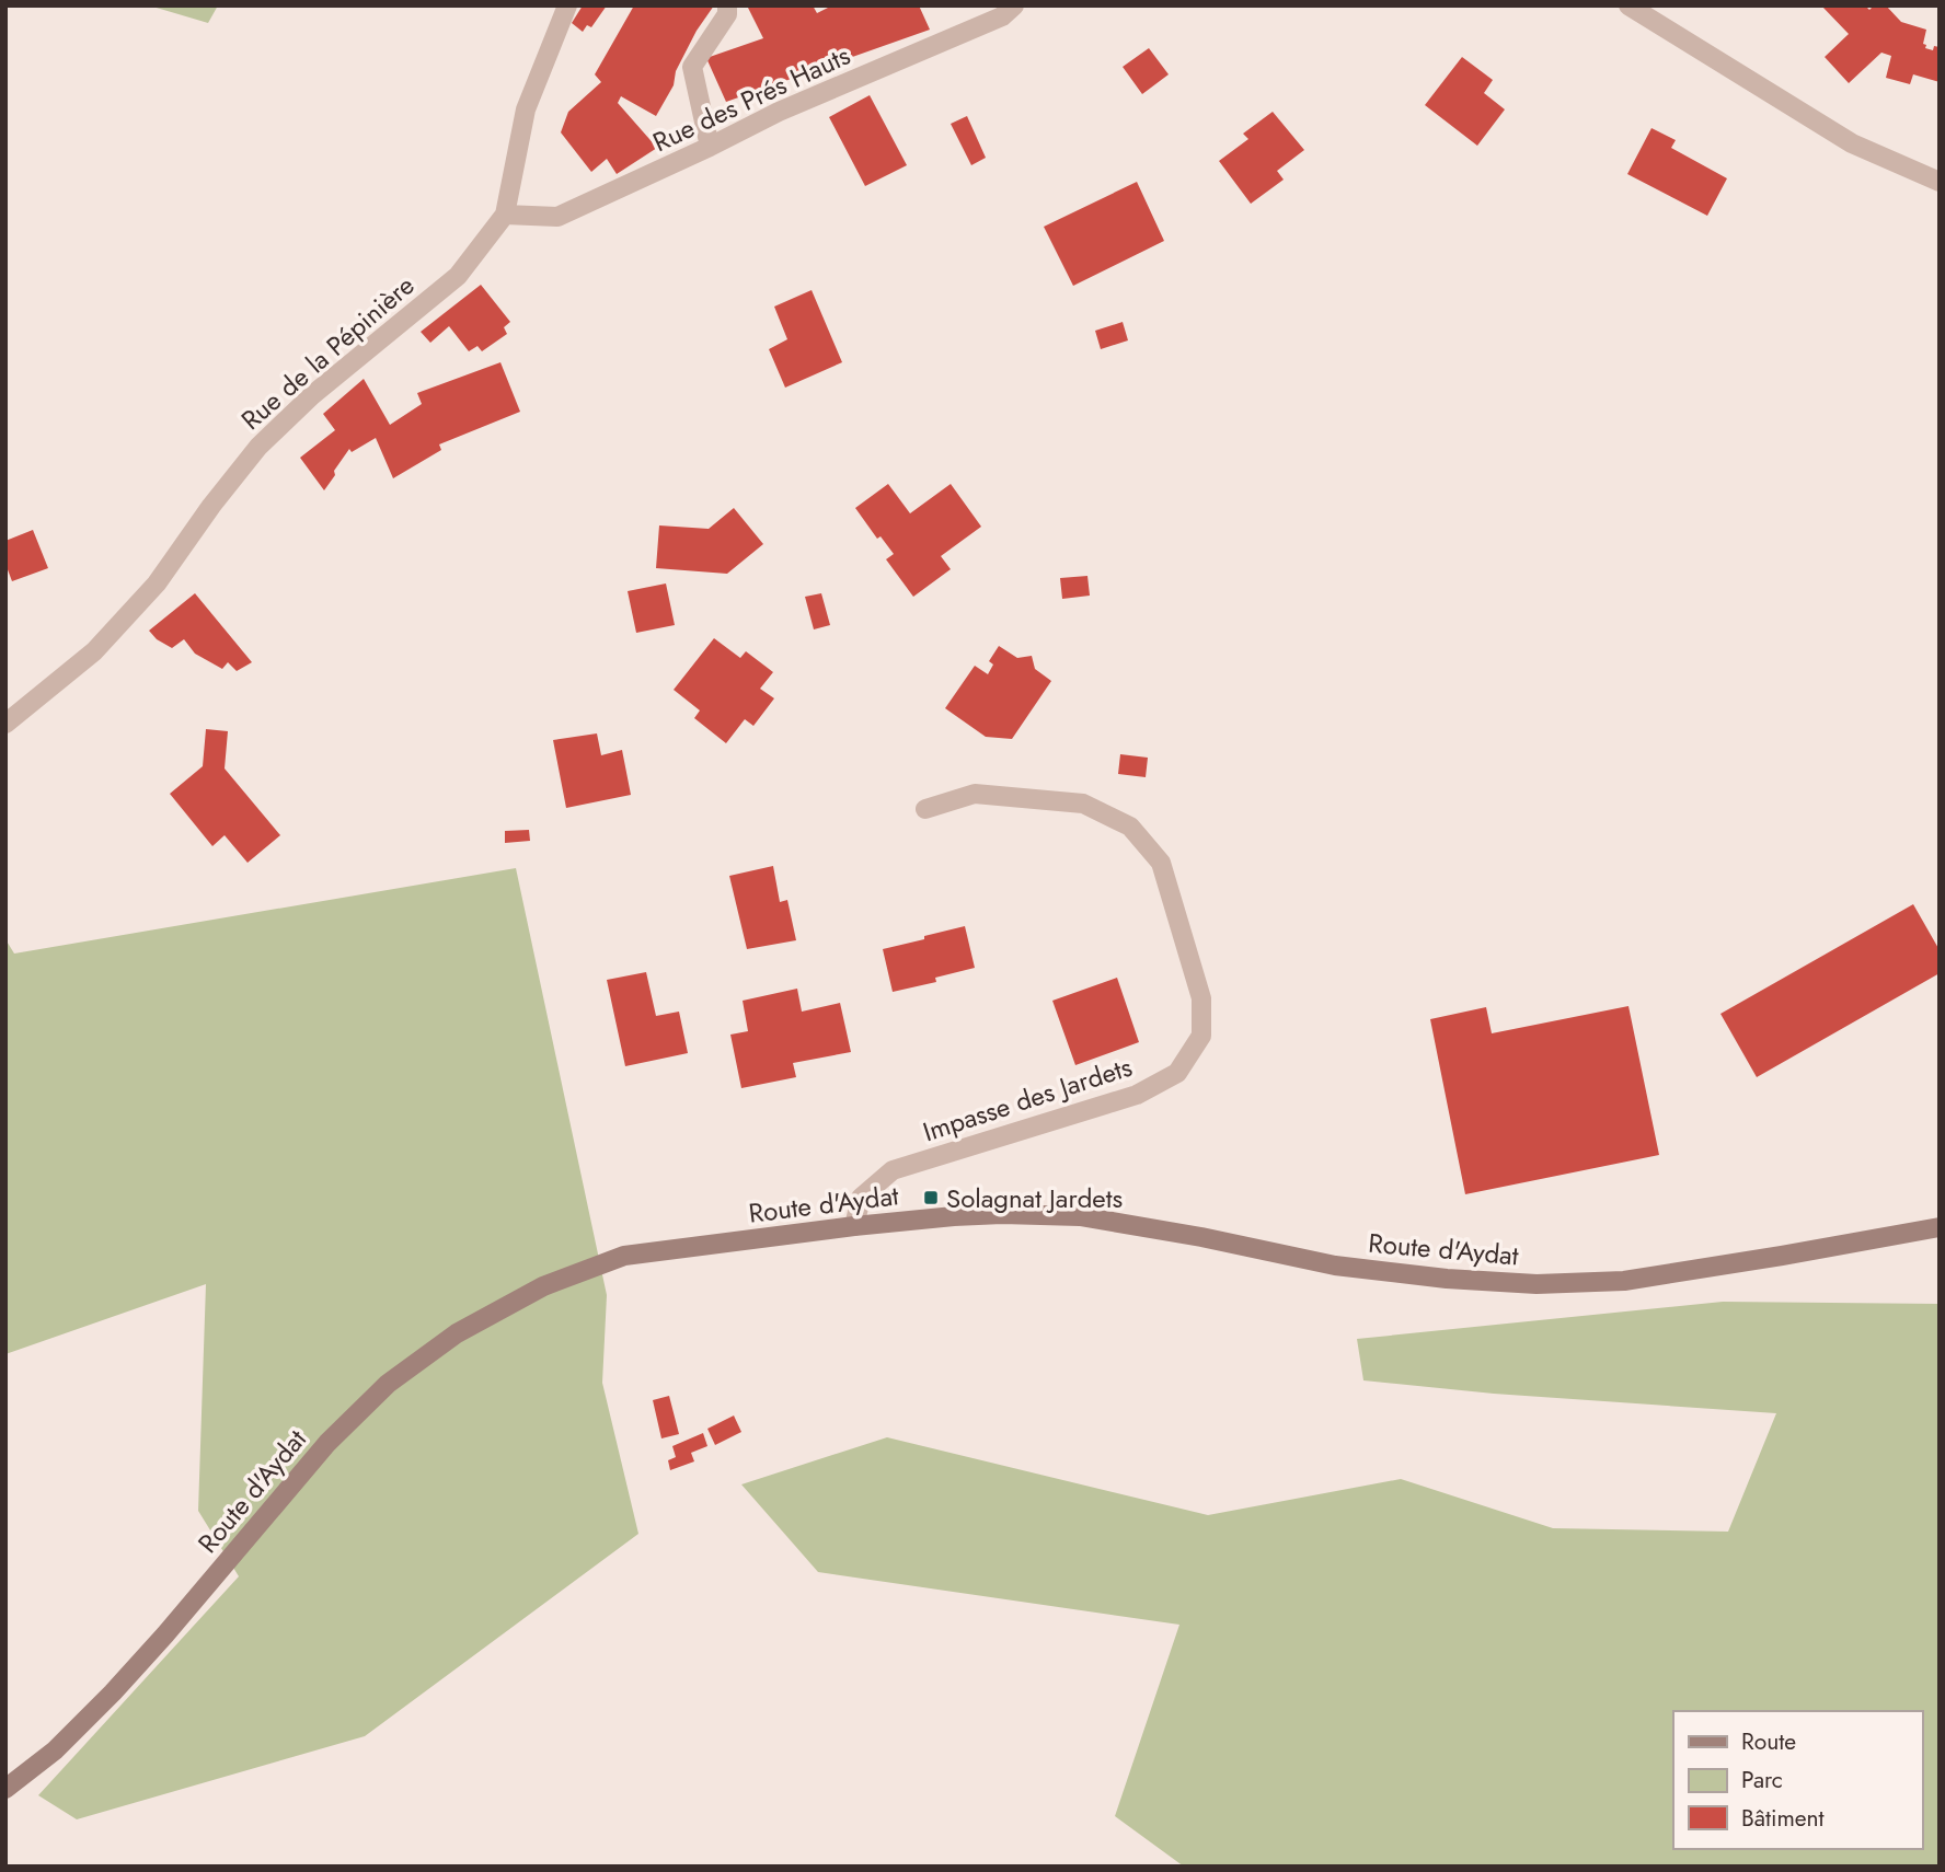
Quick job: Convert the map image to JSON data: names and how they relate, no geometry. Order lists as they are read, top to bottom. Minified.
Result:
{"streets":{"main road":["Route d'Aydat"],"street":["Rue des Prés Hauts","Rue de la Pépinière","Impasse des Jardets"]},"crossings":[["Rue des Prés Hauts","Rue de la Pépinière"],["Impasse des Jardets","Route d'Aydat"]],"places":{"transit":["Solagnat Jardets"]},"legend":["Route","Parc","Bâtiment"]}
